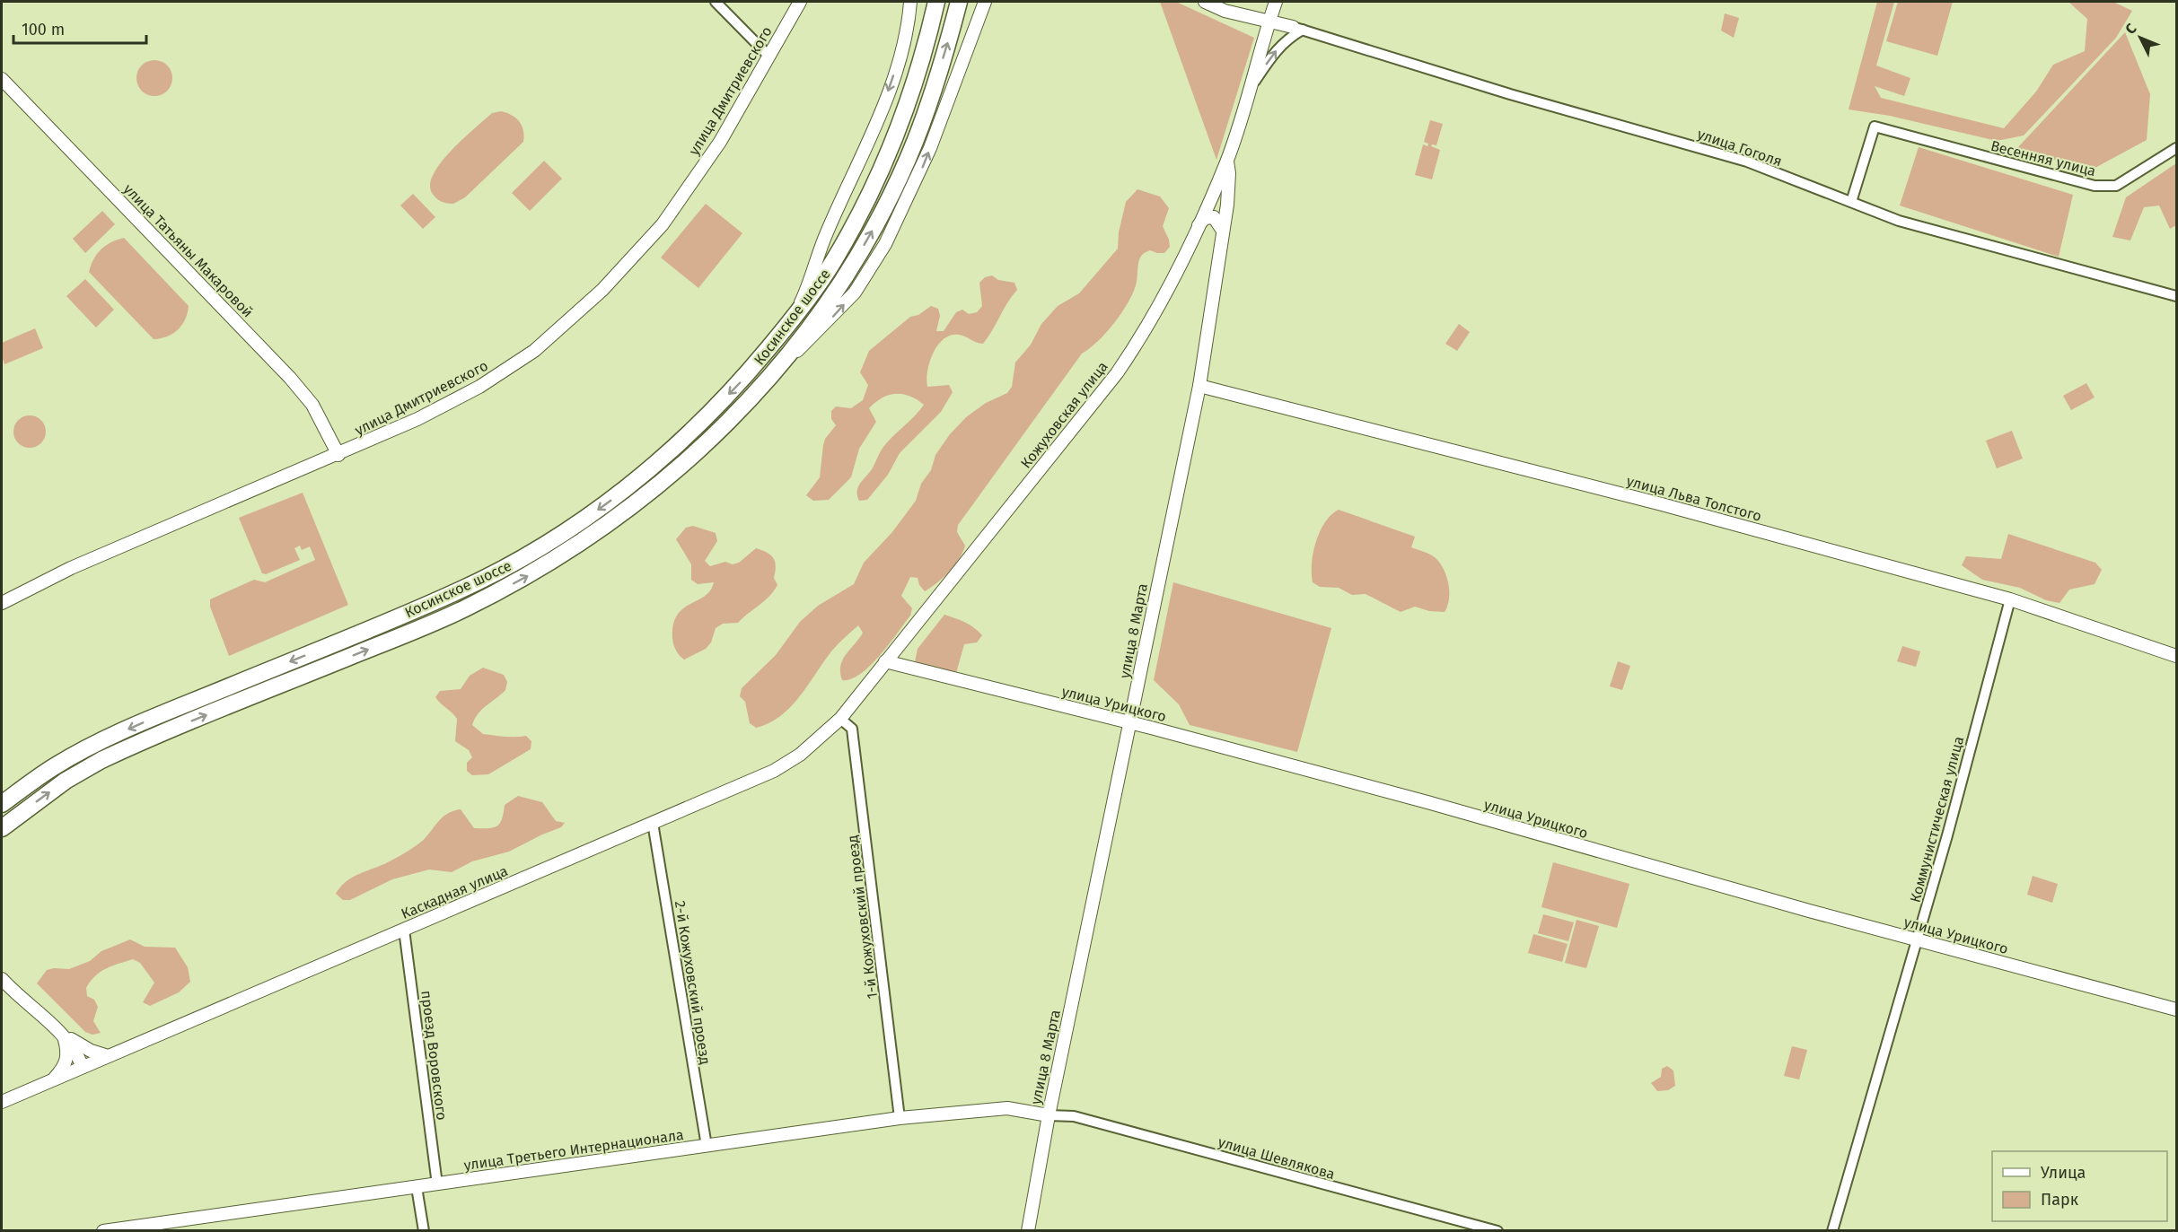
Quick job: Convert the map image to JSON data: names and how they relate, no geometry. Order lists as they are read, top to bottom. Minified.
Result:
{"streets":{"highway":["Косинское шоссе"],"street":["улица Дмитриевского","улица Гоголя","Весенняя улица","улица Татьяны Макаровой","Кожуховская улица","улица Льва Толстого","улица 8 Марта","улица Урицкого","Коммунистическая улица","Каскадная улица","1-й Кожуховский проезд","2-й Кожуховский проезд","проезд Воровского","улица Третьего Интернационала","улица Шевлякова"]},"crossings":[["улица Дмитриевского","улица Татьяны Макаровой"],["улица Гоголя","Весенняя улица"],["Кожуховская улица","улица 8 Марта"],["Кожуховская улица","улица Урицкого"],["Кожуховская улица","Каскадная улица"],["улица Льва Толстого","улица 8 Марта"],["улица Льва Толстого","Коммунистическая улица"],["улица 8 Марта","улица Урицкого"],["улица 8 Марта","улица Третьего Интернационала"],["улица 8 Марта","улица Шевлякова"],["улица Урицкого","Коммунистическая улица"],["улица Урицкого","Каскадная улица"],["Каскадная улица","1-й Кожуховский проезд"],["Каскадная улица","2-й Кожуховский проезд"],["Каскадная улица","проезд Воровского"],["1-й Кожуховский проезд","улица Третьего Интернационала"],["2-й Кожуховский проезд","улица Третьего Интернационала"],["проезд Воровского","улица Третьего Интернационала"],["улица Третьего Интернационала","улица Шевлякова"]],"legend":["Улица","Парк"],"scale_bar":"100 m","north":"top left"}
